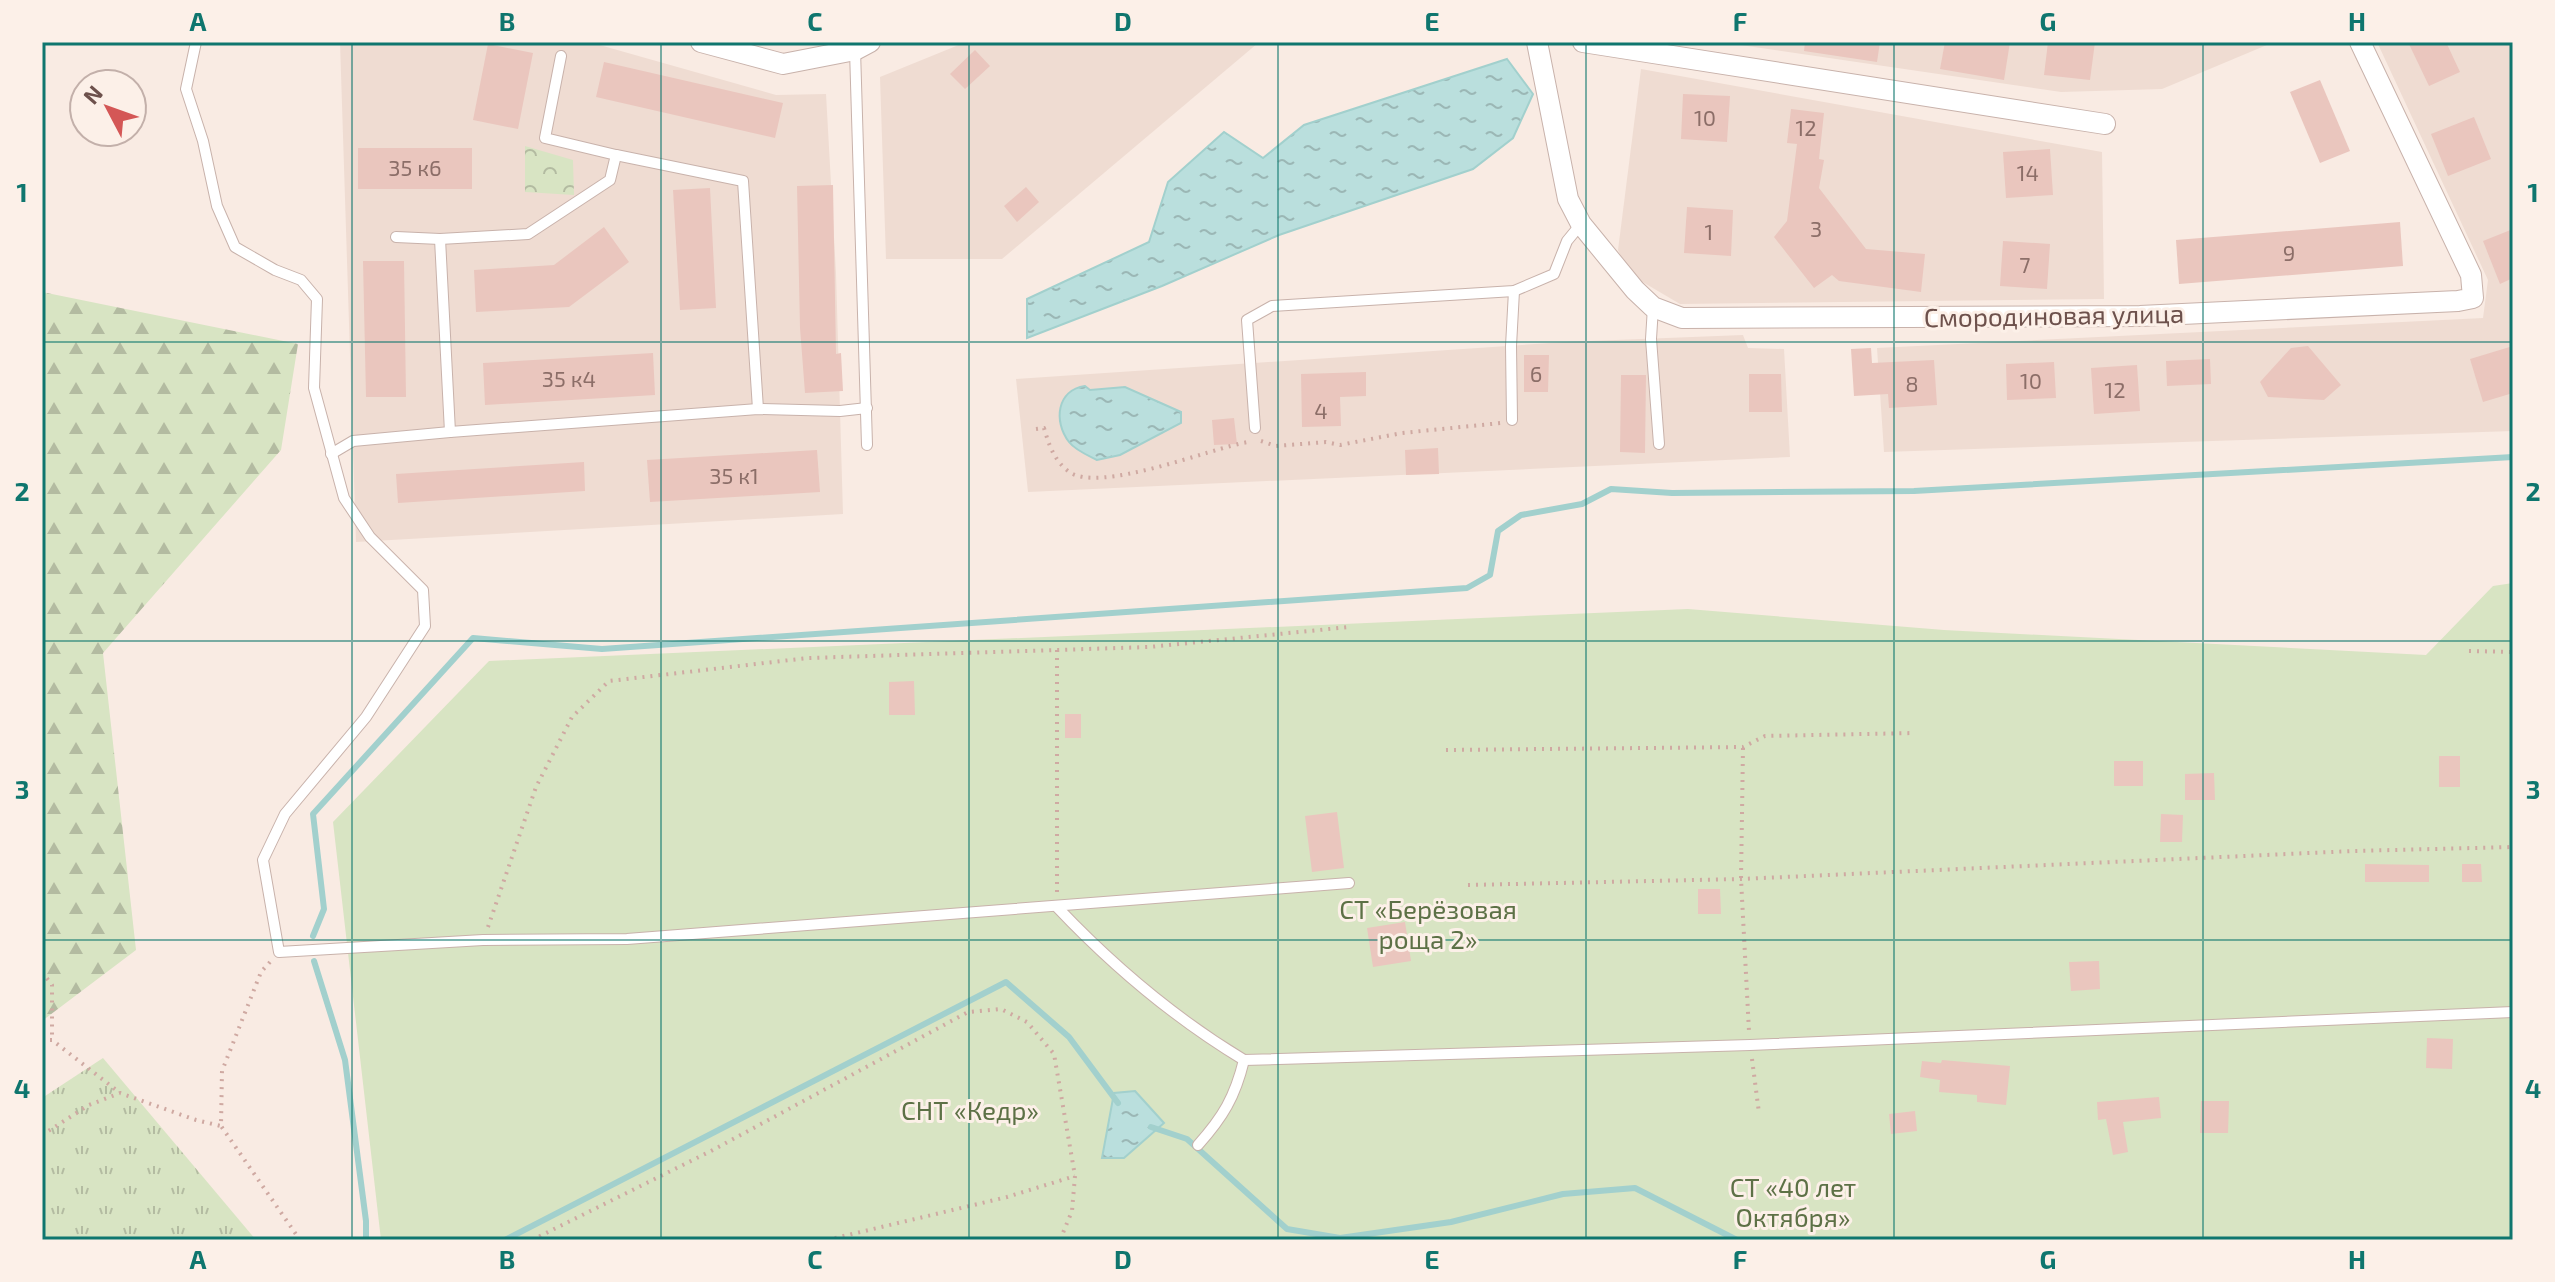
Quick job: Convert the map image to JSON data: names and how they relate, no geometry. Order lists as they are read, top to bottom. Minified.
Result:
{"streets":{"street":["Смородиновая улица"]},"parks":["СТ «Берёзовая роща 2»","СНТ «Кедр»","СТ «40 лет Октября»"],"house_numbers":["10","12","35 к6","14","3","1","9","7","6","35 к4","10","8","12","4","35 к1"],"north":"top left","grid":{"columns":["A","B","C","D","E","F","G","H"],"rows":["1","2","3","4"]}}
